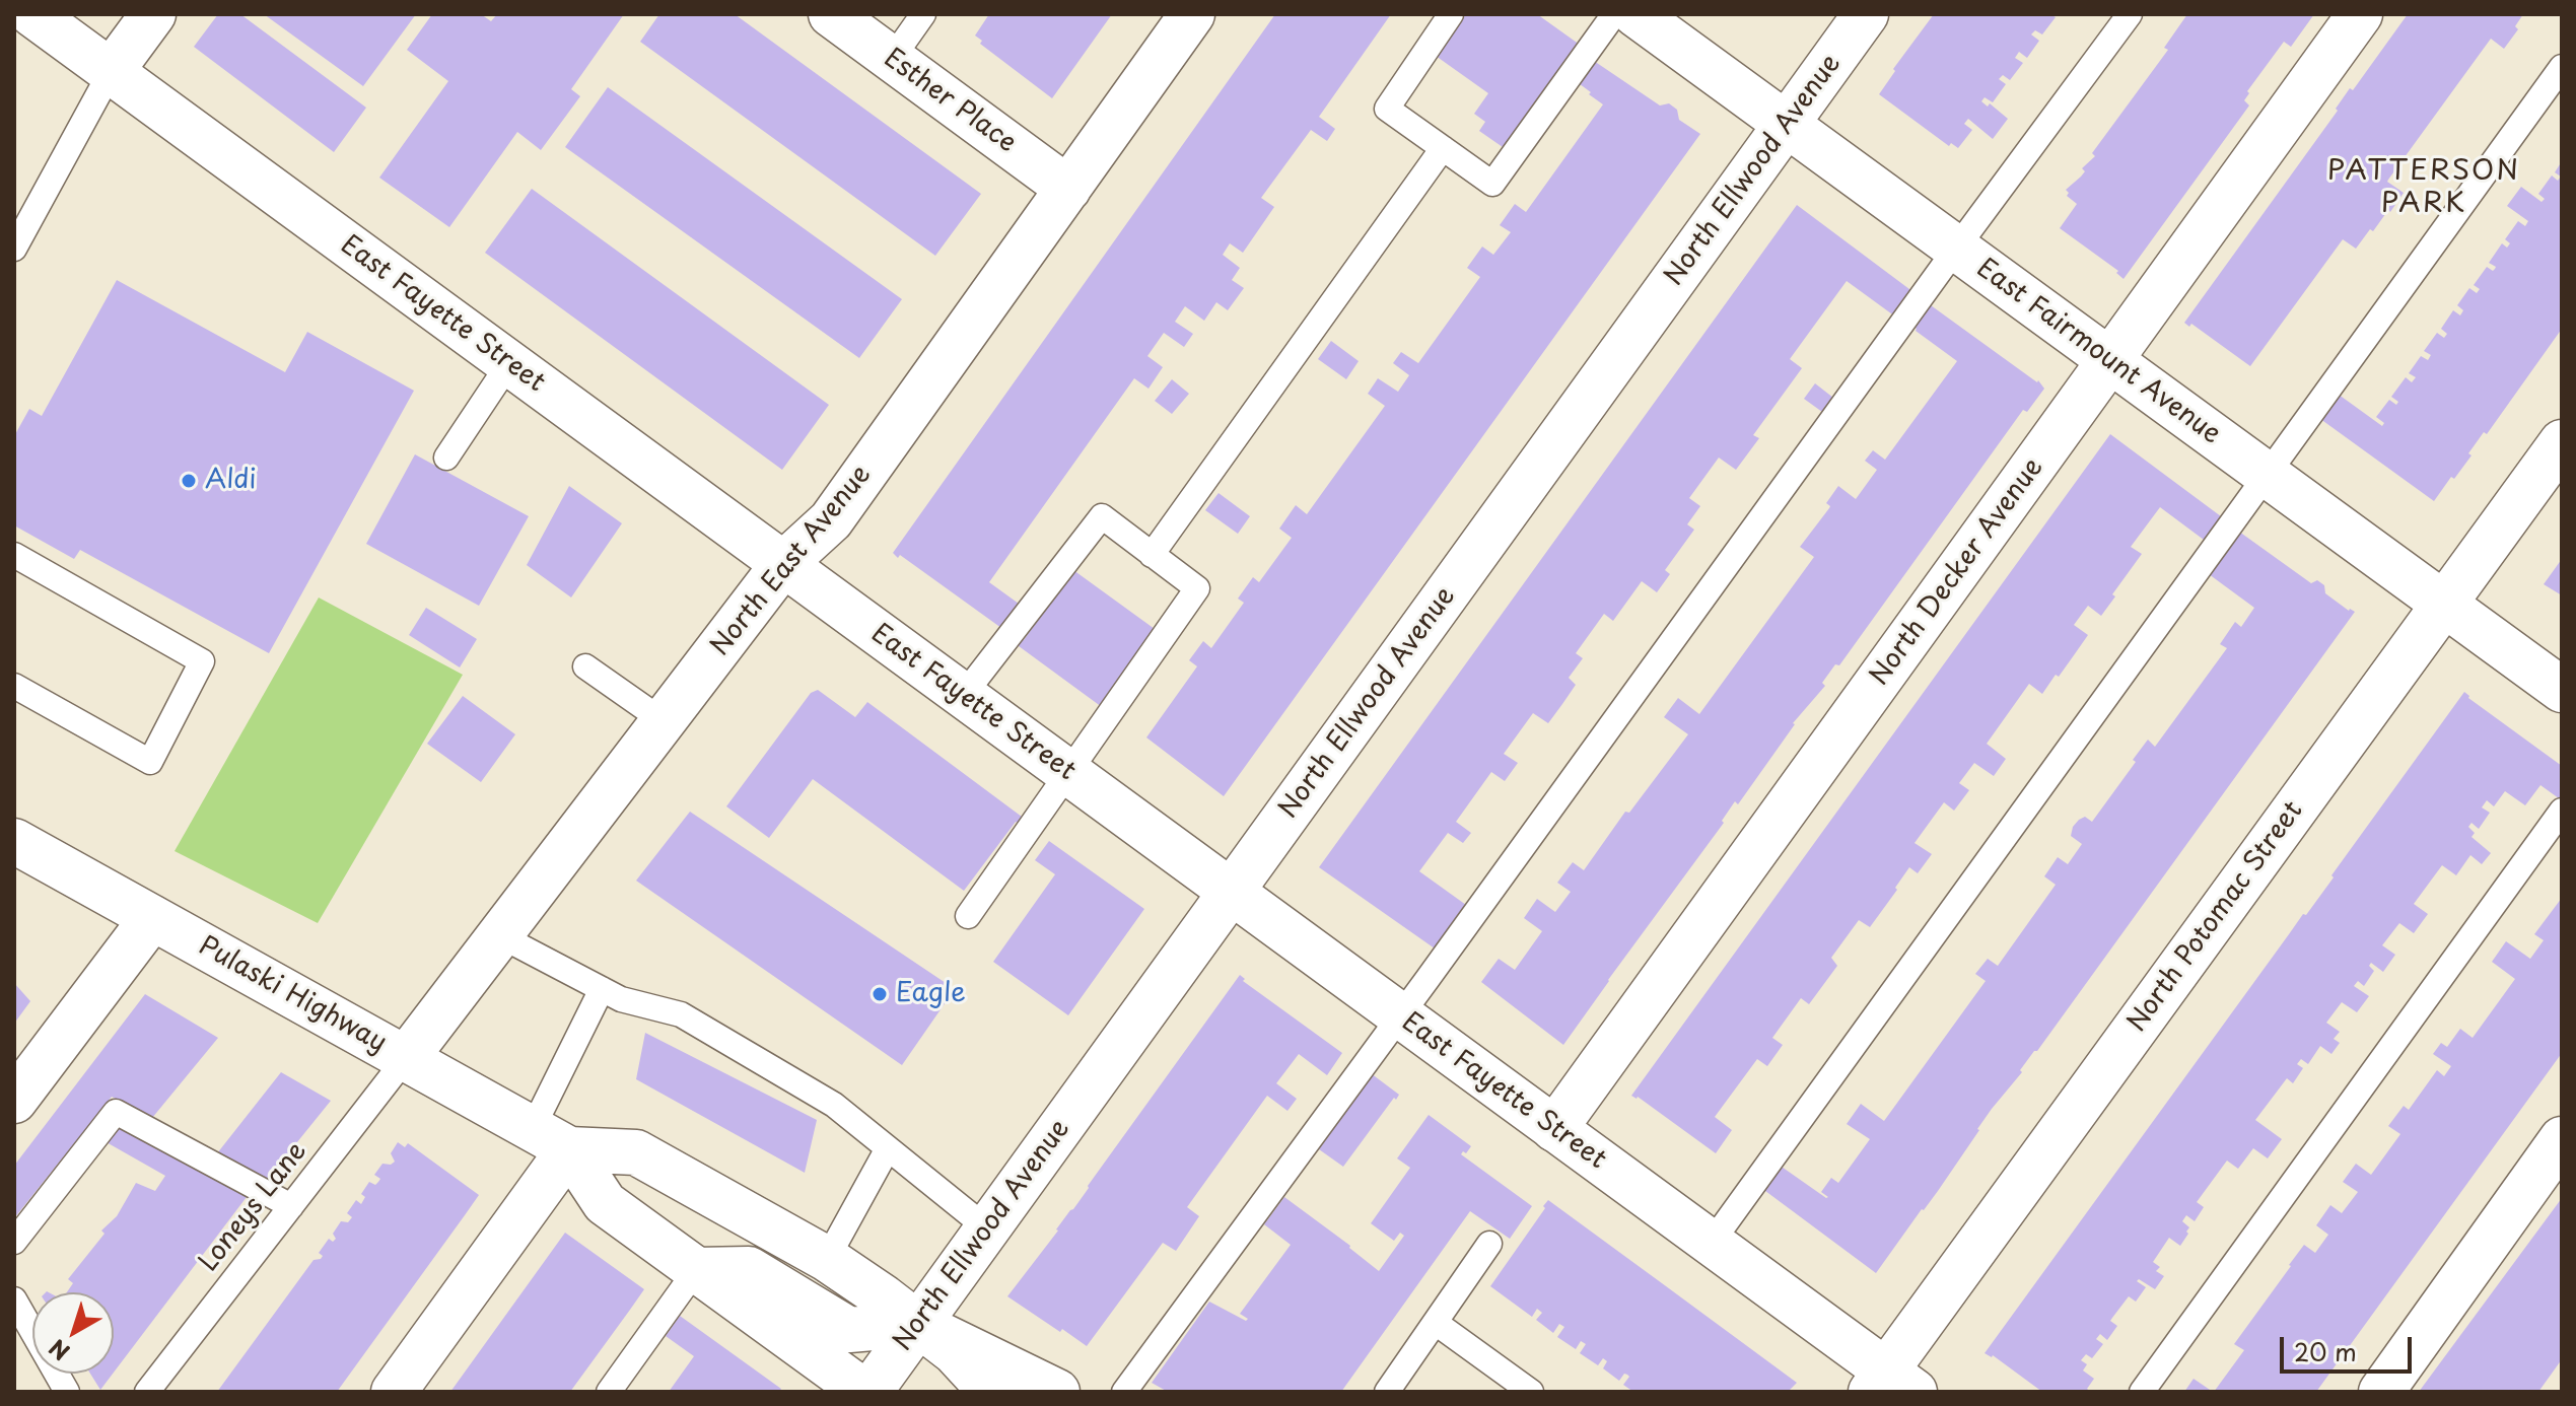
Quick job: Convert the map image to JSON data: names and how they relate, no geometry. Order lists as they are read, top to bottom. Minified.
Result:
{"streets":{"street":["Esther Place","North Ellwood Avenue","East Fayette Street","East Fairmount Avenue","North East Avenue","North Decker Avenue","North Potomac Street","Pulaski Highway"],"lane":["Loneys Lane"]},"crossings":[["Esther Place","North East Avenue"],["North Ellwood Avenue","East Fayette Street"],["North Ellwood Avenue","East Fairmount Avenue"],["North Ellwood Avenue","Pulaski Highway"],["East Fayette Street","North East Avenue"],["East Fayette Street","North Decker Avenue"],["East Fayette Street","North Potomac Street"],["East Fairmount Avenue","North Decker Avenue"],["East Fairmount Avenue","North Potomac Street"],["North East Avenue","Pulaski Highway"],["North East Avenue","Loneys Lane"],["Pulaski Highway","Loneys Lane"]],"districts":["PATTERSON PARK"],"places":["Aldi","Eagle"],"scale_bar":"20 m","north":"bottom left"}
